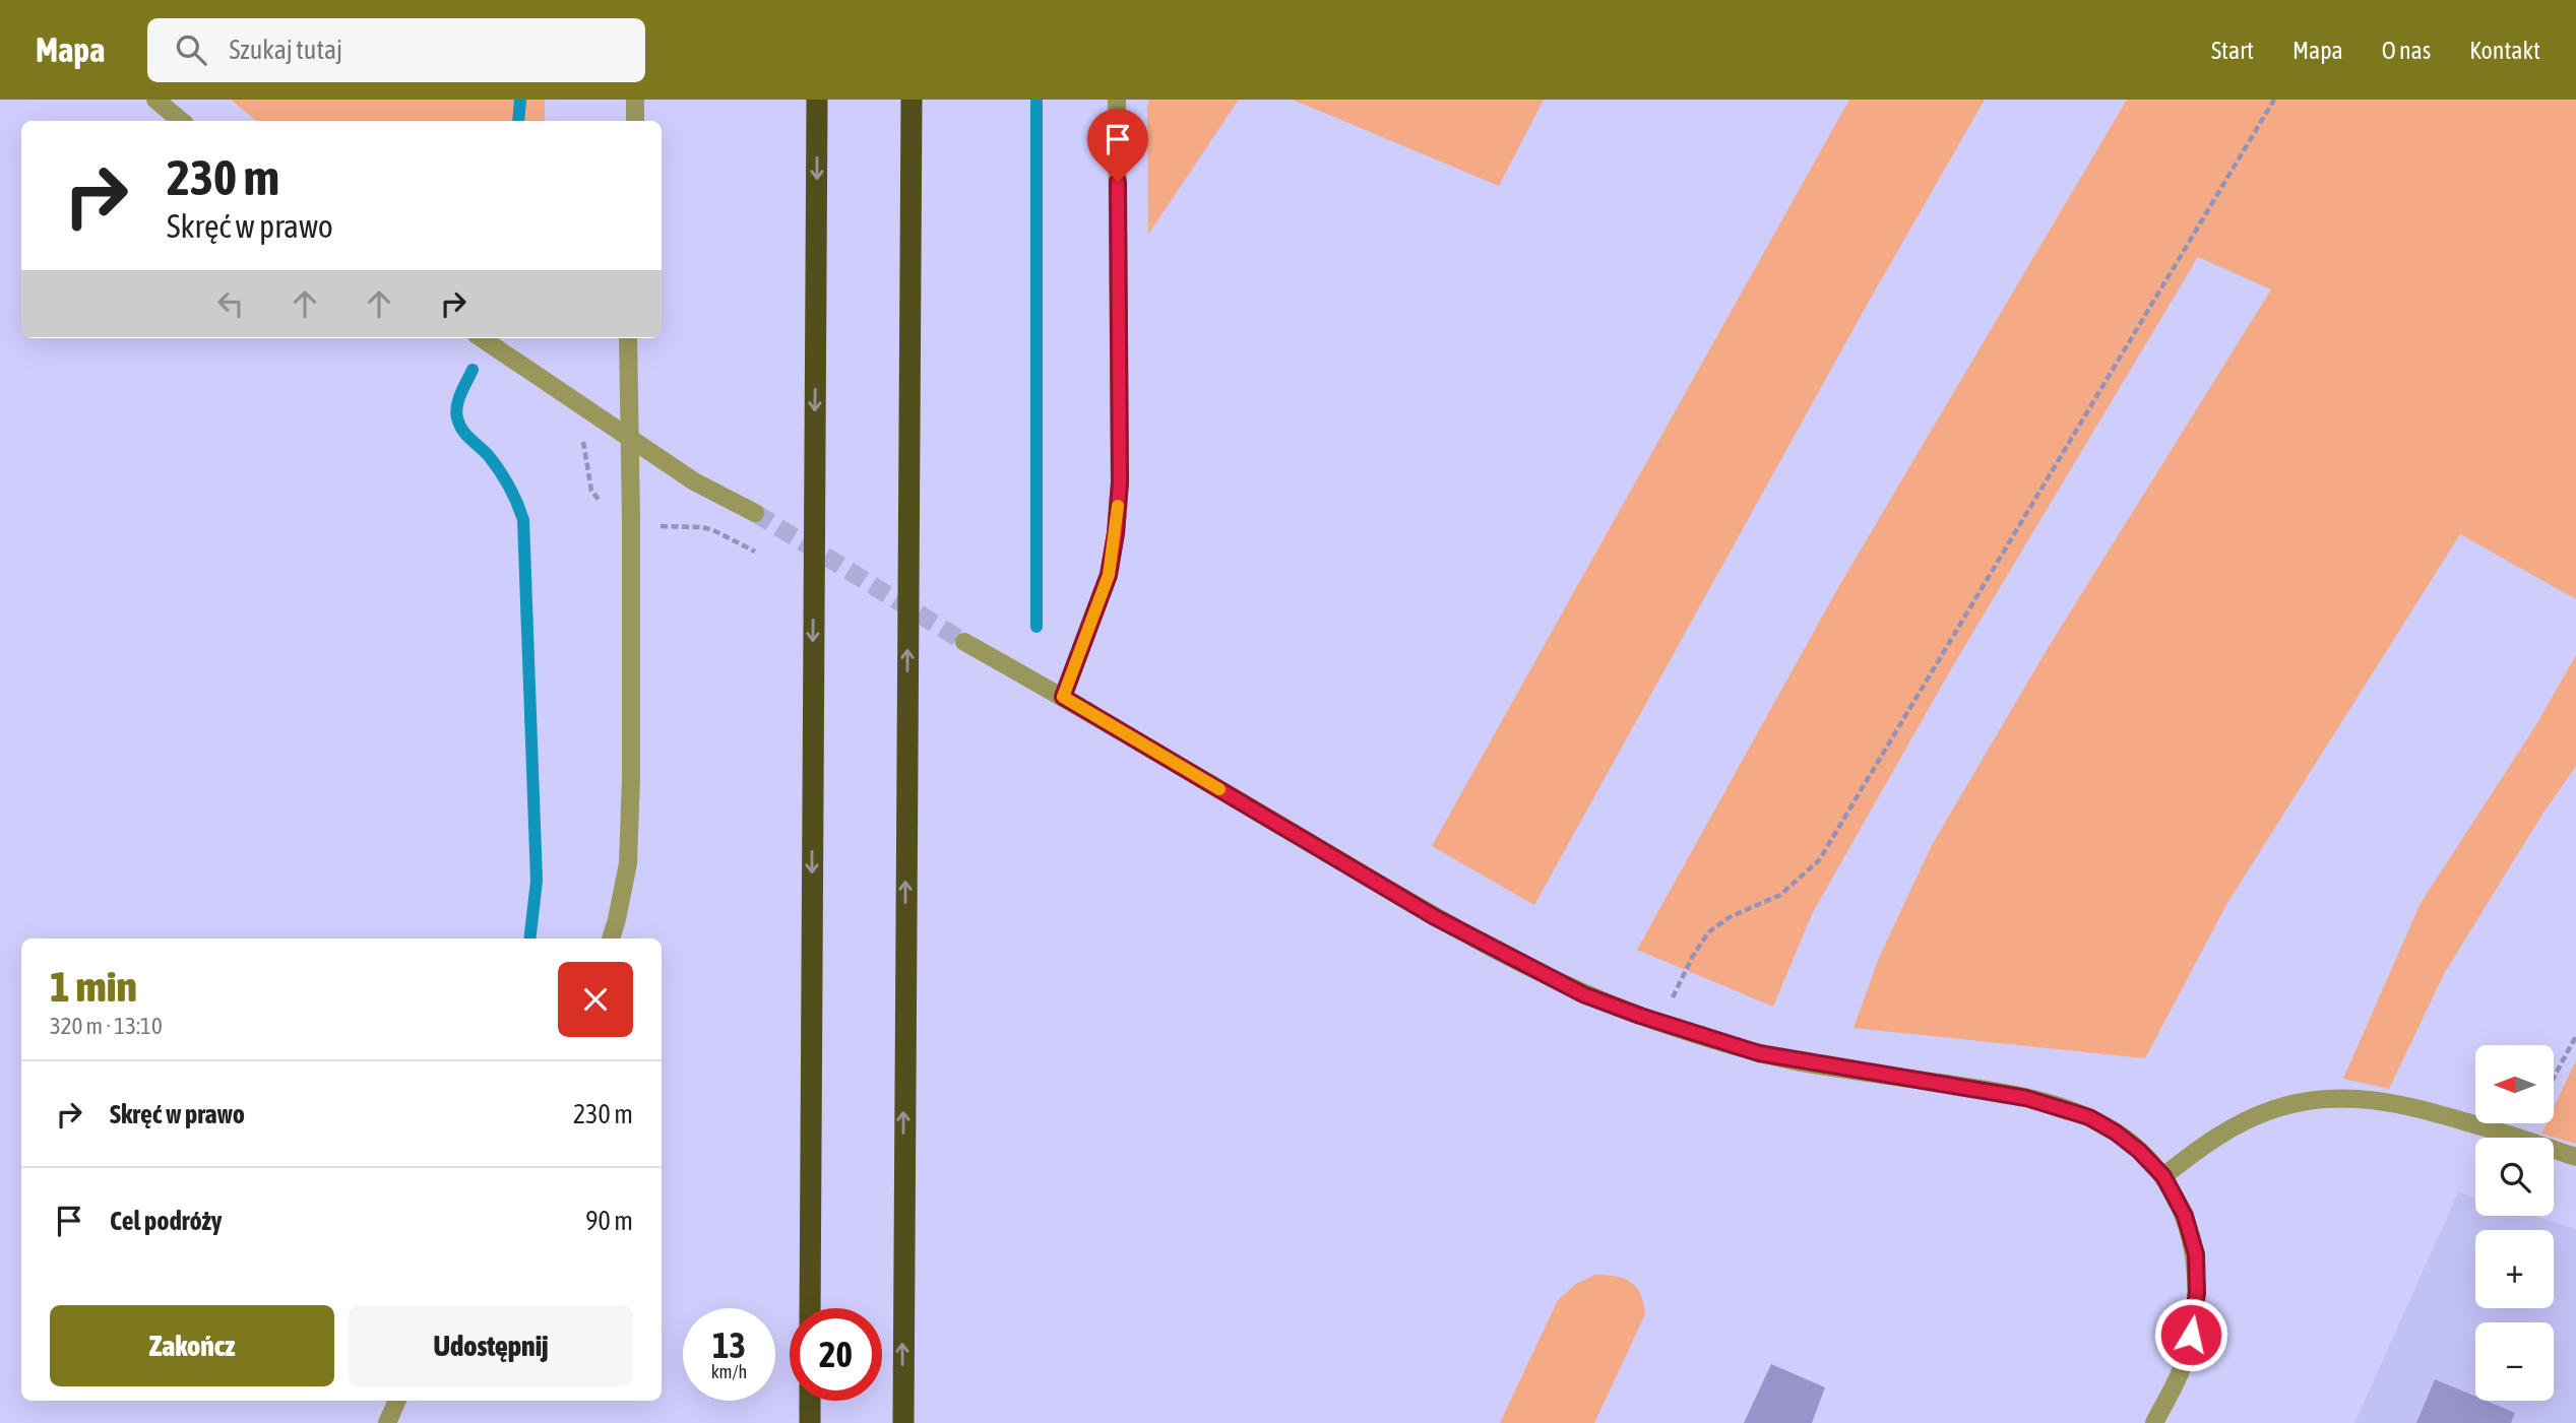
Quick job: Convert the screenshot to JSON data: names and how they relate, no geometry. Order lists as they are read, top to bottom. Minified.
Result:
{"north":"left","page":{"header":"Mapa","search":"Szukaj tutaj","nav":["Start","Mapa","O nas","Kontakt"],"turn":["230 m","Skręć w prawo"],"heading":["1 min","320 m · 13:10"],"map_buttons":["+","−"],"list":[{"name":"Skręć w prawo","value":"230 m"},{"name":"Cel podróży","value":"90 m"}],"buttons":["Zakończ","Udostępnij"],"speed":"13 km/h","limit":"20"}}
